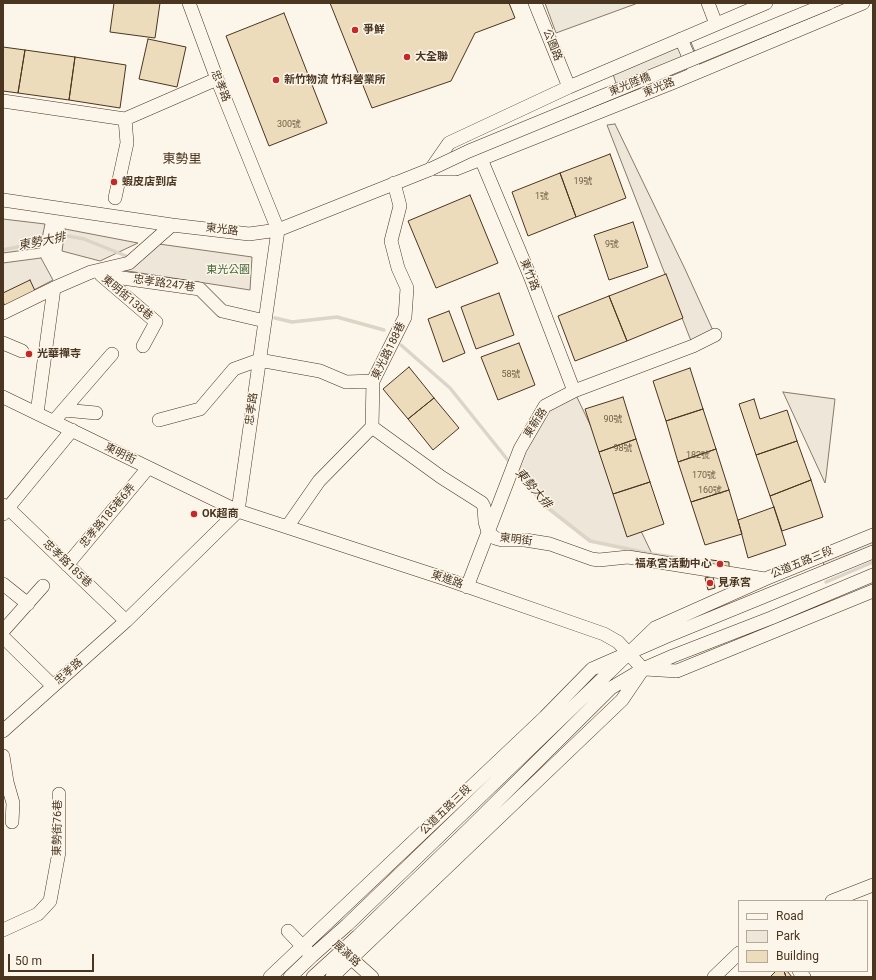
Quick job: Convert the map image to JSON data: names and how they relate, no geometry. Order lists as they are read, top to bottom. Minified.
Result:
{"streets":{"street":["公園路","東光陸橋","忠孝路","東光路","東竹路","忠孝路247巷","東明街138巷","東光路188巷","東新路","東明街","忠孝路185巷6弄","公道五路三段","忠孝路185巷","東進路","東勢街76巷","展演路"]},"crossings":[["東光陸橋","東光路"],["忠孝路","東光路"],["忠孝路","忠孝路247巷"],["忠孝路","東明街"],["忠孝路","忠孝路185巷"],["忠孝路","東進路"],["東光路","東竹路"],["東光路","東明街138巷"],["東光路","東光路188巷"],["東竹路","東新路"],["忠孝路247巷","東明街138巷"],["東光路188巷","東明街"],["東新路","東明街"],["東新路","東進路"],["東明街","忠孝路185巷6弄"],["東明街","公道五路三段"],["東明街","忠孝路185巷"],["東明街","東進路"],["忠孝路185巷6弄","忠孝路185巷"],["公道五路三段","東進路"],["公道五路三段","展演路"]],"districts":["東勢里"],"water":["東勢大排"],"parks":["東光公園"],"places":["爭鮮","大全聯","新竹物流 竹科營業所","蝦皮店到店","光華禪寺","OK超商","福承宮活動中心","見承宮"],"house_numbers":["300號","19號","1號","9號","58號","90號","98號","182號","170號","160號"],"legend":["Road","Park","Building"],"scale_bar":"50 m"}
